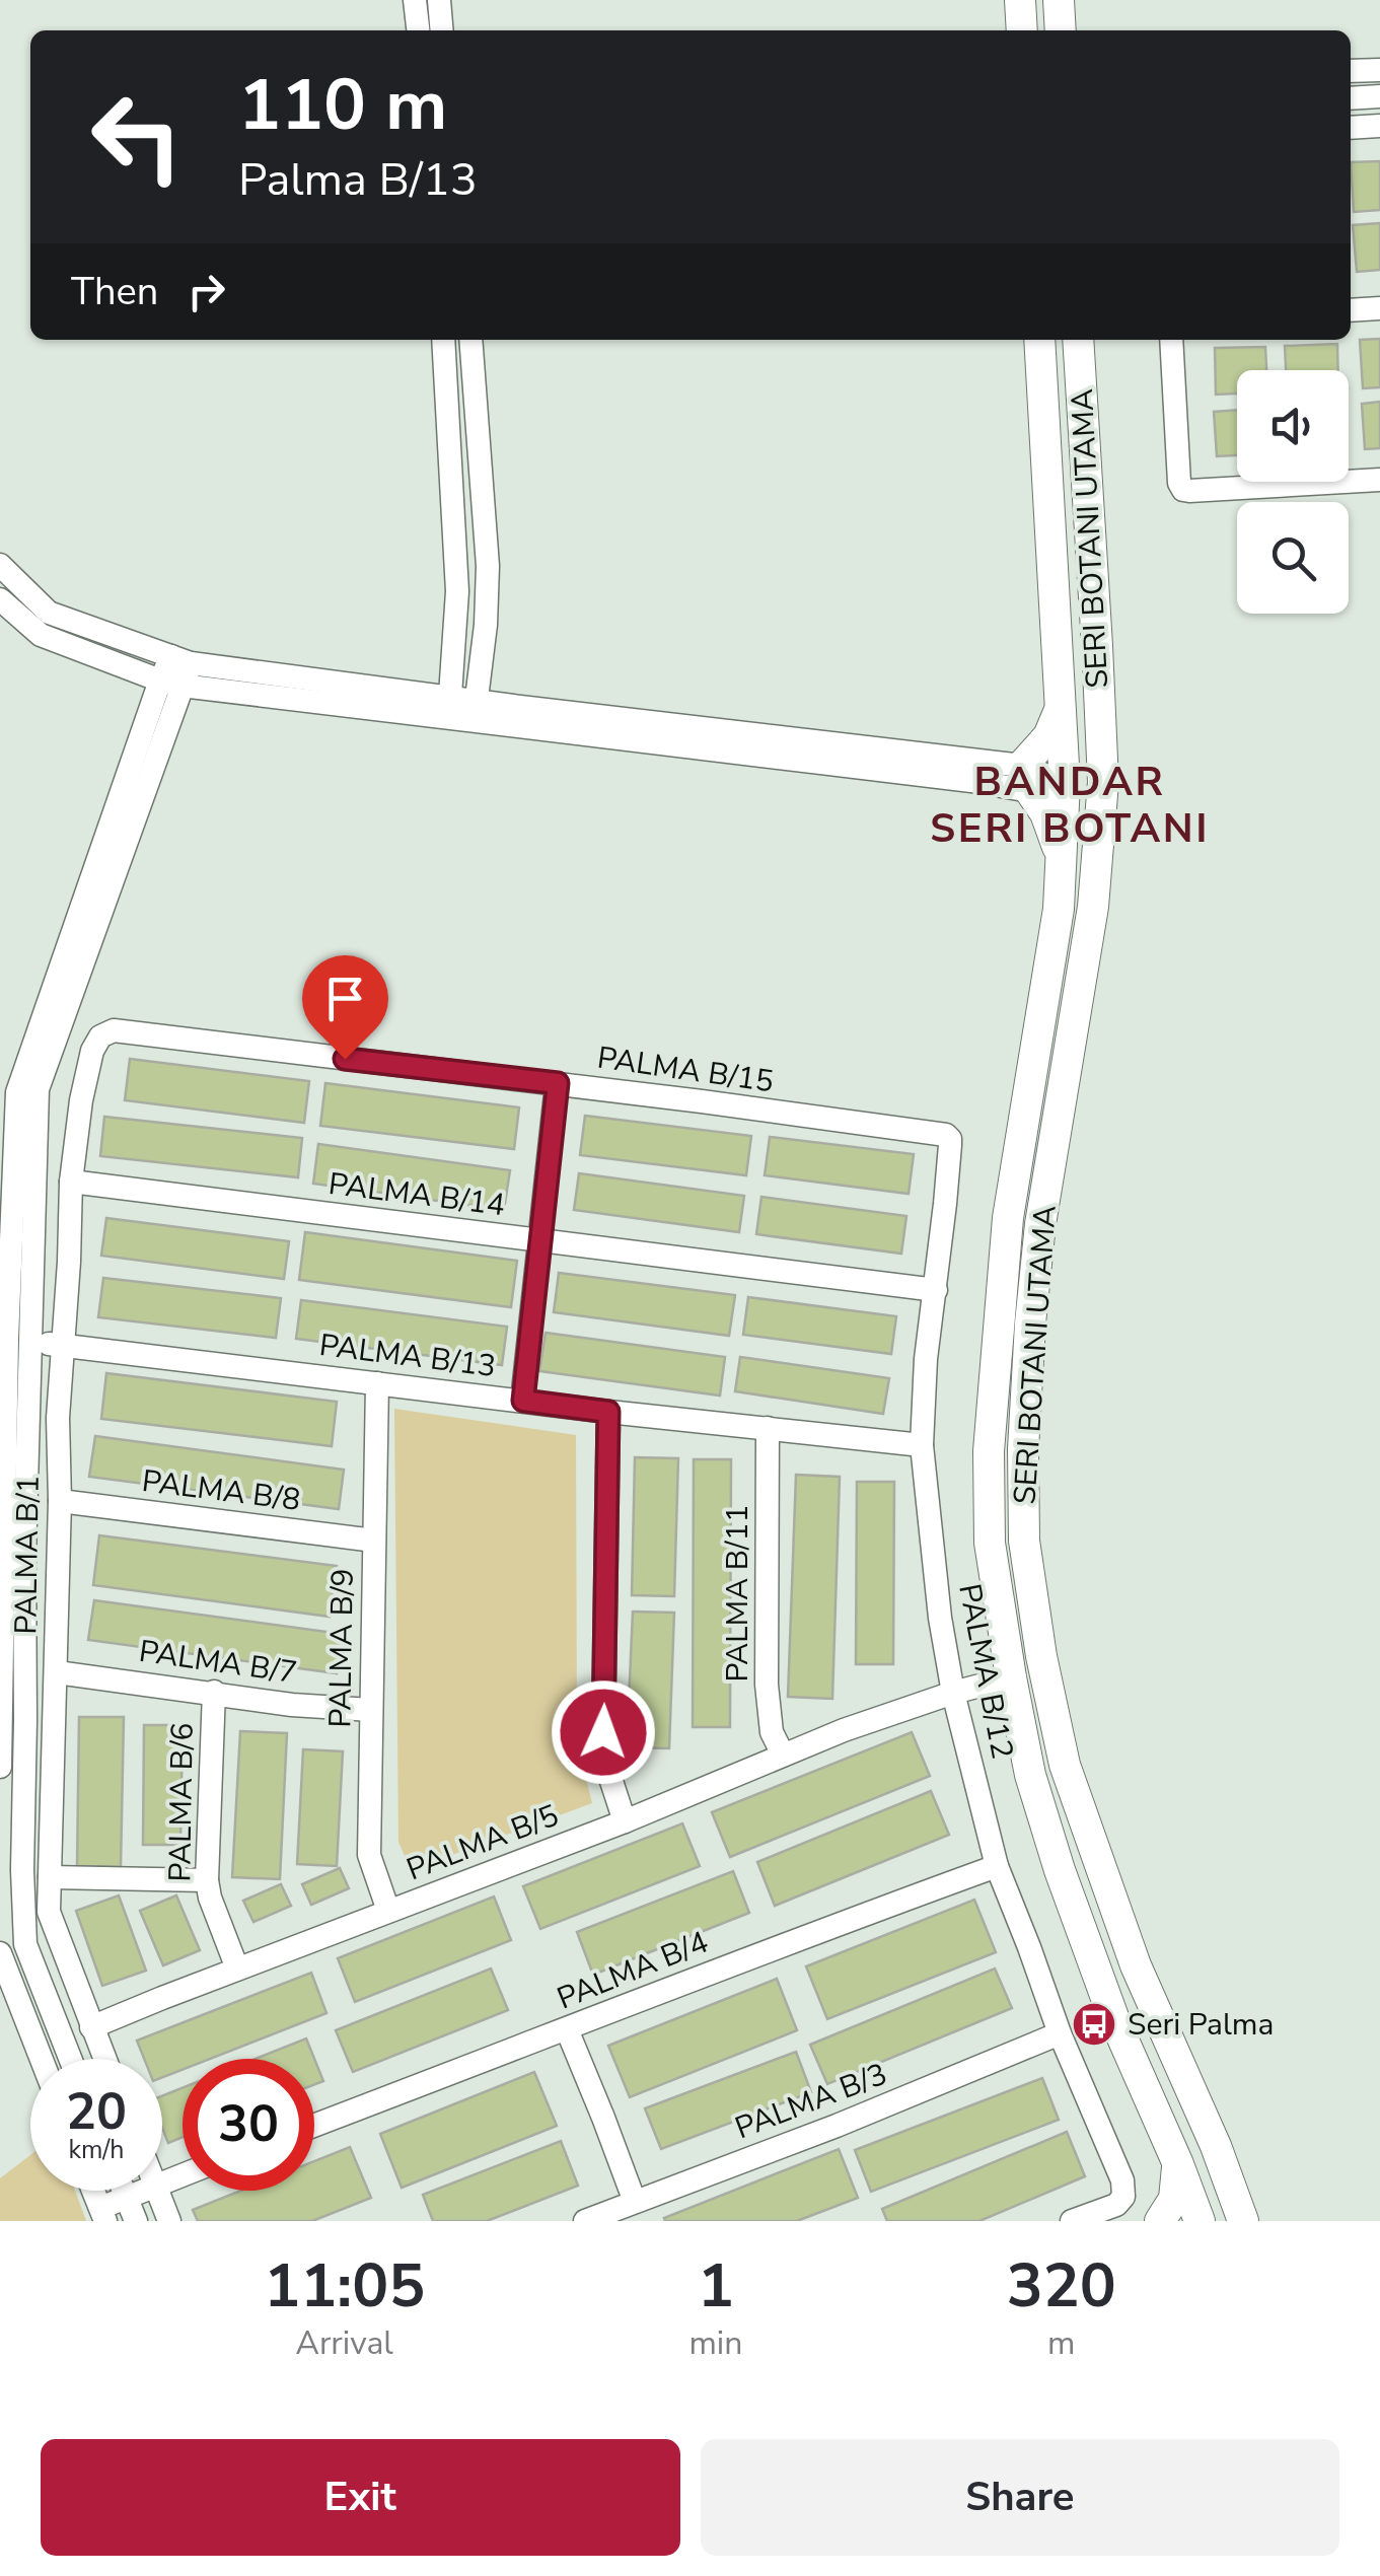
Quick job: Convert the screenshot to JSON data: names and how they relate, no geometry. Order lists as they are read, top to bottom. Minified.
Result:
{"streets":{"main road":["SERI BOTANI UTAMA"],"street":["PALMA B/15","PALMA B/14","PALMA B/13","PALMA B/8","PALMA B/1","PALMA B/11","PALMA B/9","PALMA B/7","PALMA B/12","PALMA B/6","PALMA B/5","PALMA B/4","PALMA B/3"]},"crossings":[["SERI BOTANI UTAMA","PALMA B/5"],["PALMA B/15","PALMA B/1"],["PALMA B/15","PALMA B/12"],["PALMA B/14","PALMA B/1"],["PALMA B/14","PALMA B/12"],["PALMA B/13","PALMA B/1"],["PALMA B/13","PALMA B/11"],["PALMA B/13","PALMA B/9"],["PALMA B/13","PALMA B/12"],["PALMA B/8","PALMA B/1"],["PALMA B/8","PALMA B/9"],["PALMA B/1","PALMA B/7"],["PALMA B/1","PALMA B/5"],["PALMA B/11","PALMA B/5"],["PALMA B/9","PALMA B/7"],["PALMA B/9","PALMA B/5"],["PALMA B/7","PALMA B/6"],["PALMA B/12","PALMA B/5"],["PALMA B/12","PALMA B/4"],["PALMA B/12","PALMA B/3"],["PALMA B/6","PALMA B/5"]],"districts":["BANDAR SERI BOTANI"],"places":{"bus stop":["Seri Palma"]},"page":{"turn":["110 m","Palma B/13"],"then":"Then","speed":"20 km/h","limit":"30","eta":["11:05","Arrival","1","min","320","m"],"buttons":["Exit","Share"]}}
